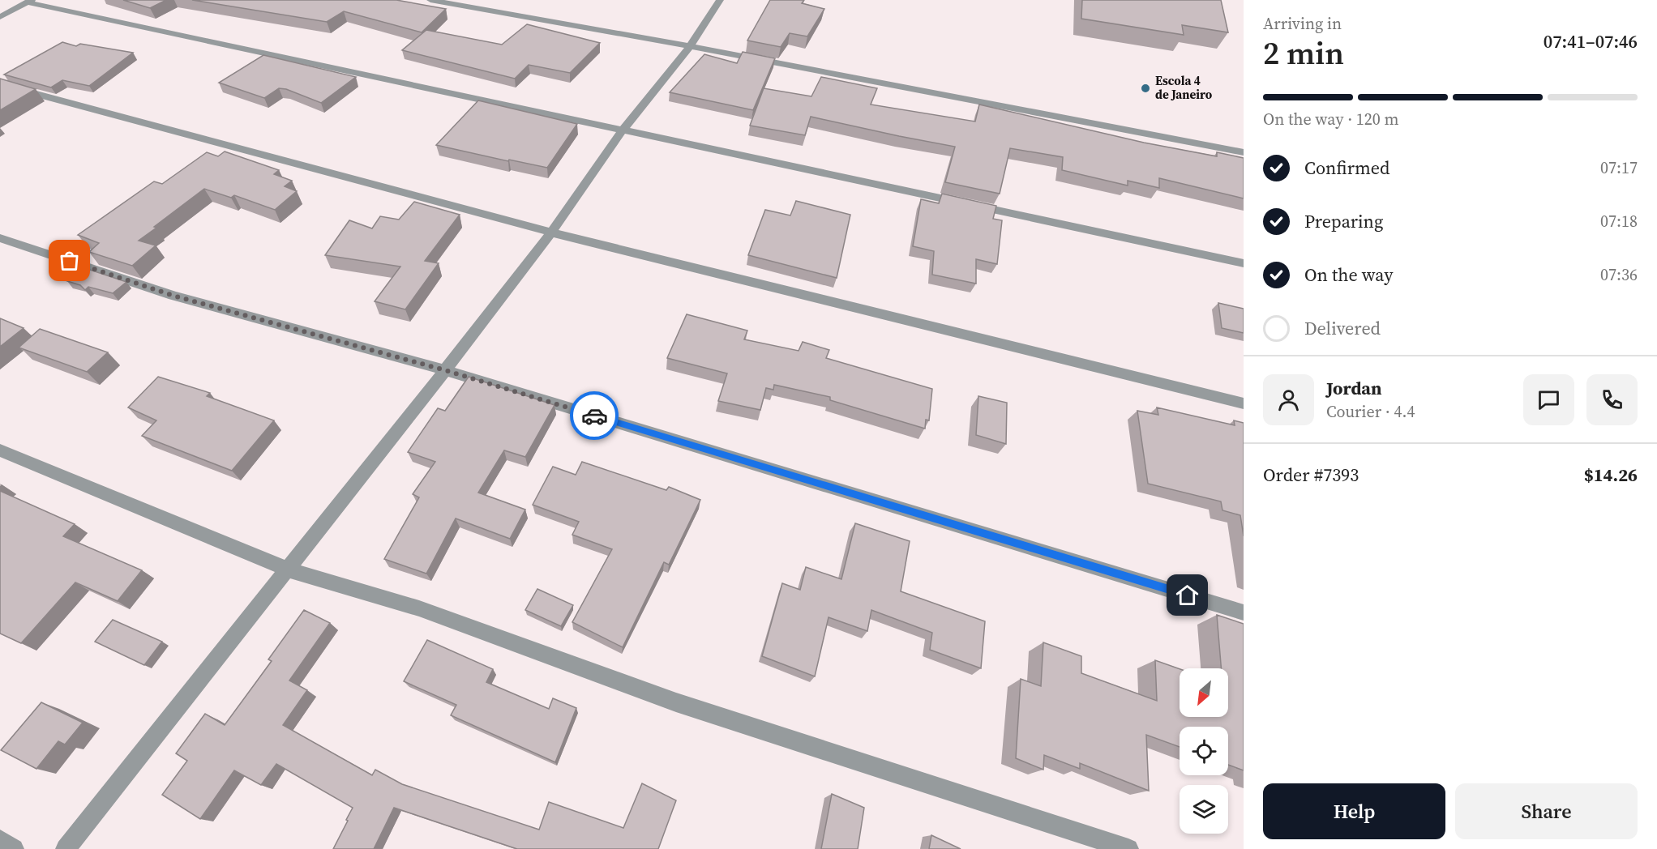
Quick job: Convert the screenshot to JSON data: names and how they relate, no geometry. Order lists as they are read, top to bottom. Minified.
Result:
{"places":["Escola 4 de Janeiro"],"north":"bottom left","page":{"heading":["2 min","Arriving in","07:41–07:46"],"panel":["Jordan","Courier · 4.4","Order #7393","$14.26"],"bar":"On the way · 120 m","list":[["Confirmed","07:17"],["Preparing","07:18"],["On the way","07:36"],"Delivered"],"buttons":["Help","Share"]}}
